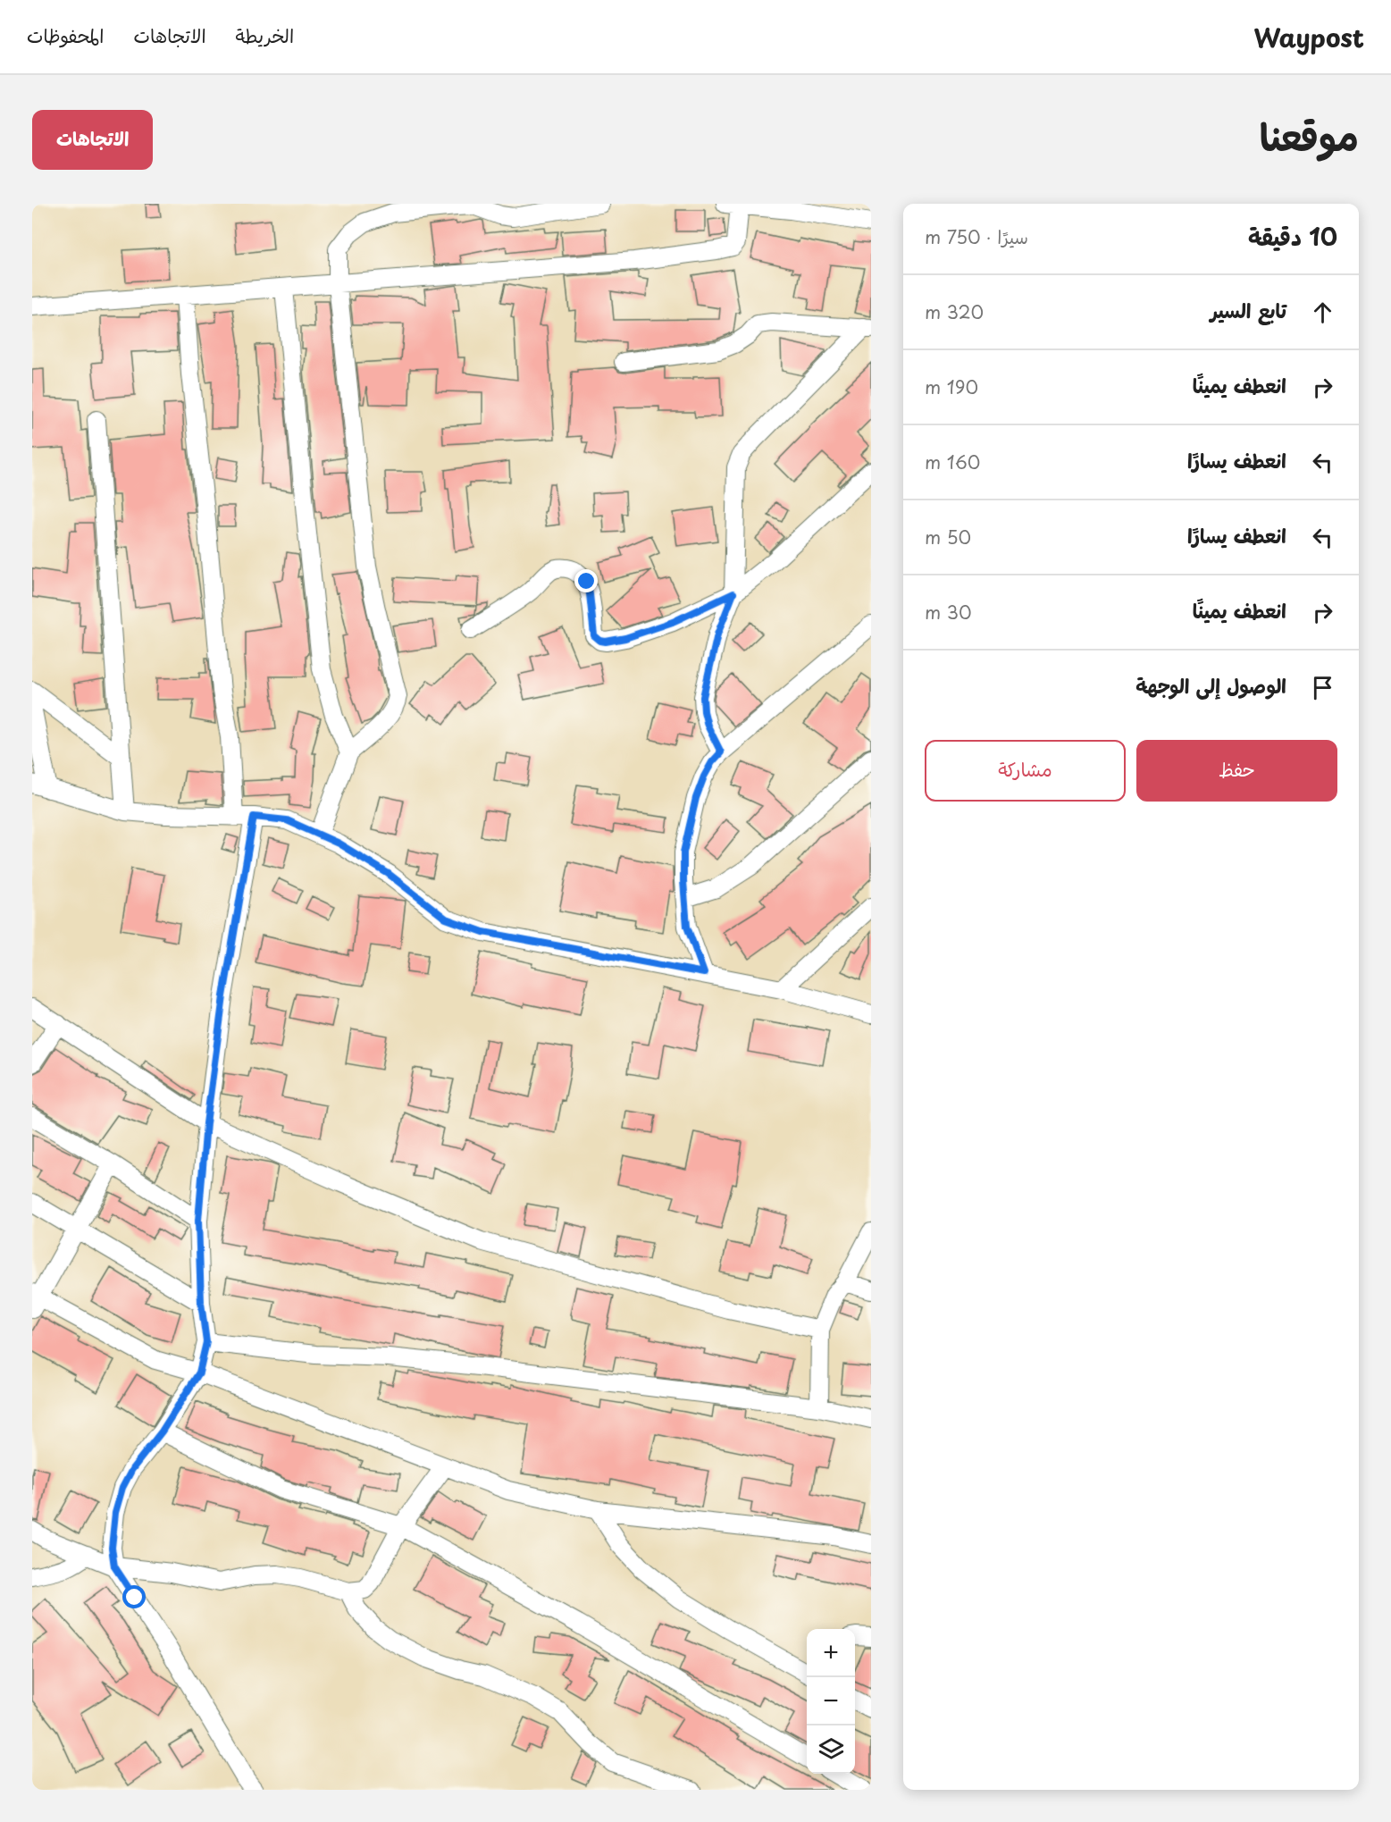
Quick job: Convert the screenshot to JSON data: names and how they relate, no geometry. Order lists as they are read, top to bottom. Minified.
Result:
{"page":{"header":"Waypost","nav":["الخريطة","الاتجاهات","المحفوظات"],"title":"موقعنا","buttons":["الاتجاهات",["حفظ","مشاركة"]],"heading":["10 دقيقة","سيرًا · 750 m"],"list":[["تابع السير","320 m"],["انعطف يمينًا","190 m"],["انعطف يسارًا","160 m"],["انعطف يسارًا","50 m"],["انعطف يمينًا","30 m"],"الوصول إلى الوجهة"],"map_buttons":["+","−"]}}
